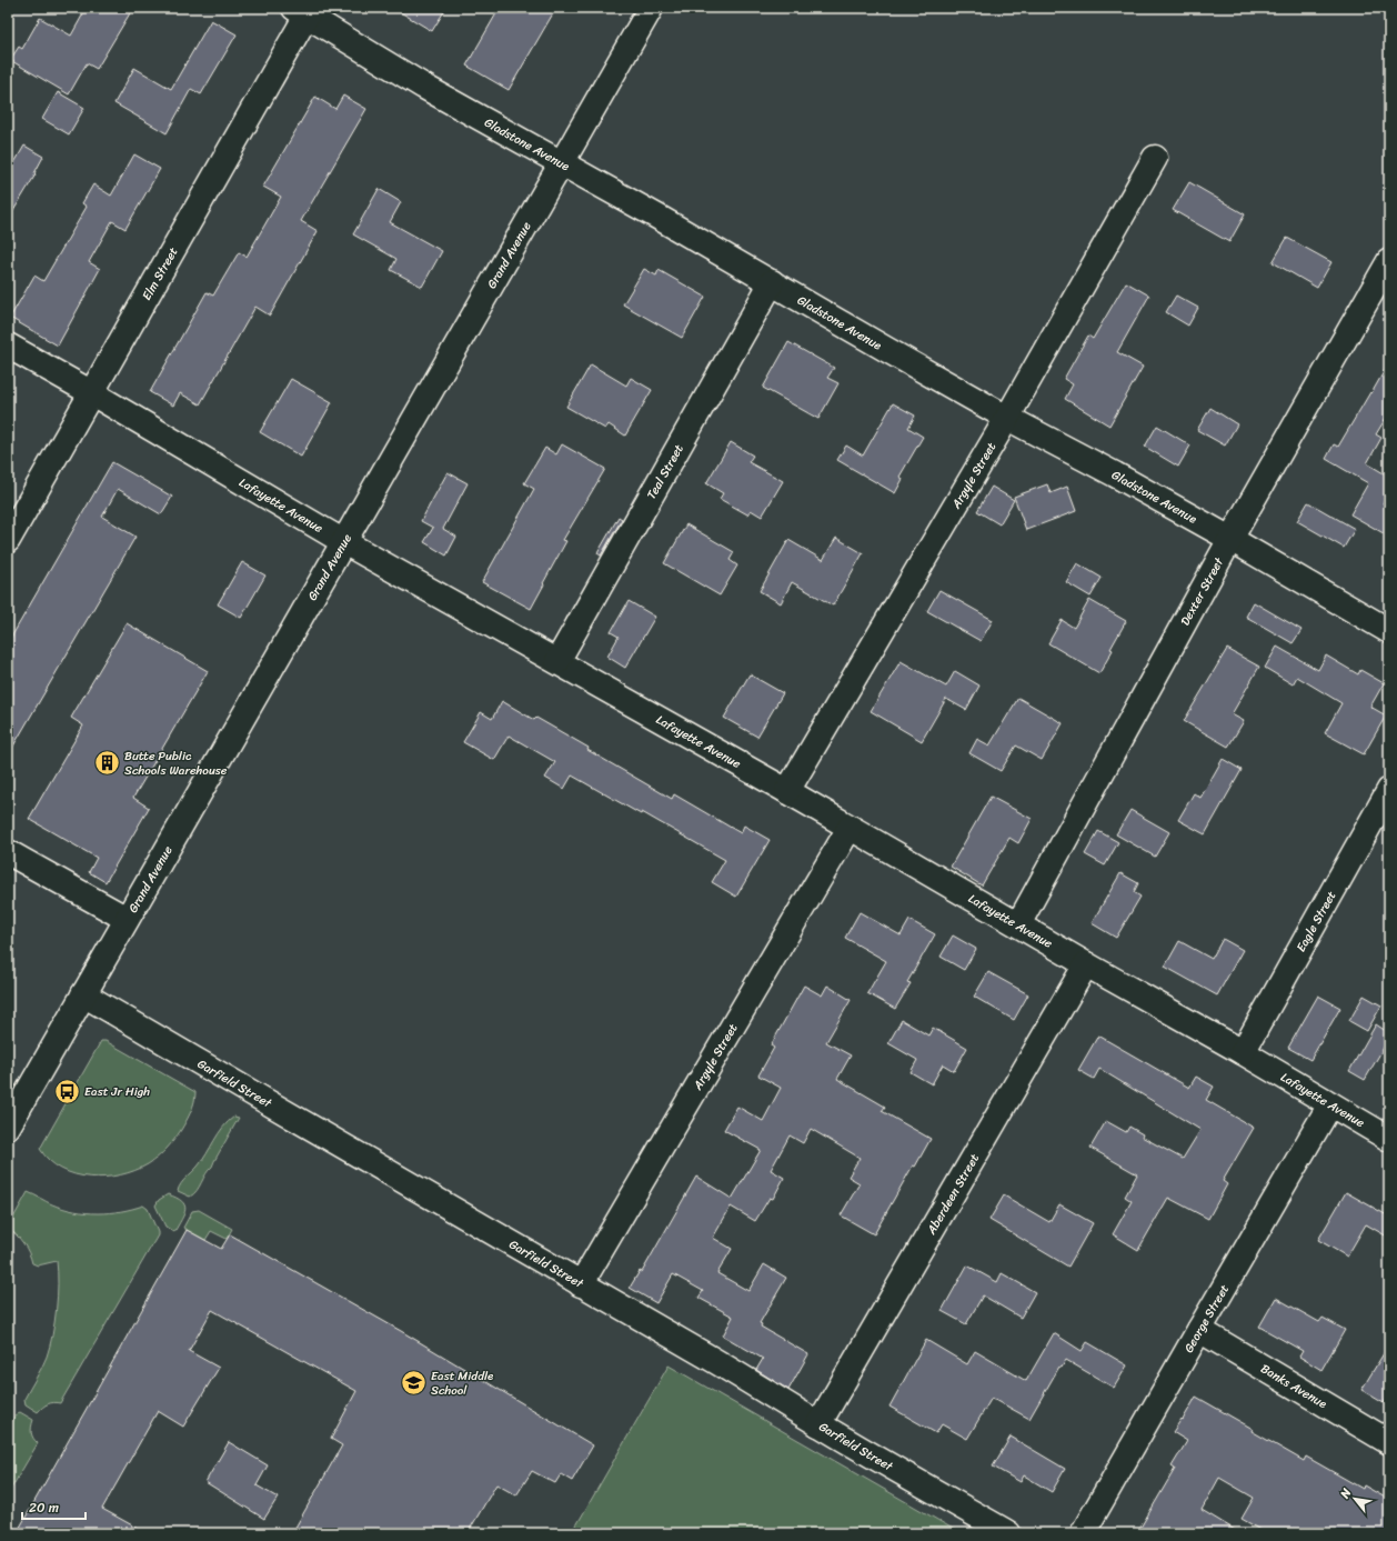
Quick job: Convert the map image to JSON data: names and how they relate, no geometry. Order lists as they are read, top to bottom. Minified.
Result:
{"streets":{"street":["Gladstone Avenue","Grand Avenue","Elm Street","Teal Street","Argyle Street","Lafayette Avenue","Dexter Street","Eagle Street","Garfield Street","Aberdeen Street","George Street","Banks Avenue"]},"crossings":[["Gladstone Avenue","Grand Avenue"],["Gladstone Avenue","Elm Street"],["Gladstone Avenue","Teal Street"],["Gladstone Avenue","Argyle Street"],["Gladstone Avenue","Dexter Street"],["Grand Avenue","Lafayette Avenue"],["Grand Avenue","Garfield Street"],["Elm Street","Lafayette Avenue"],["Teal Street","Lafayette Avenue"],["Argyle Street","Lafayette Avenue"],["Argyle Street","Garfield Street"],["Lafayette Avenue","Dexter Street"],["Lafayette Avenue","Eagle Street"],["Lafayette Avenue","Aberdeen Street"],["Lafayette Avenue","George Street"],["Garfield Street","Aberdeen Street"],["George Street","Banks Avenue"]],"places":{"building":["Butte Public Schools Warehouse"],"bus stop":["East Jr High"],"school or university":["East Middle School"]},"scale_bar":"20 m","north":"top left"}
